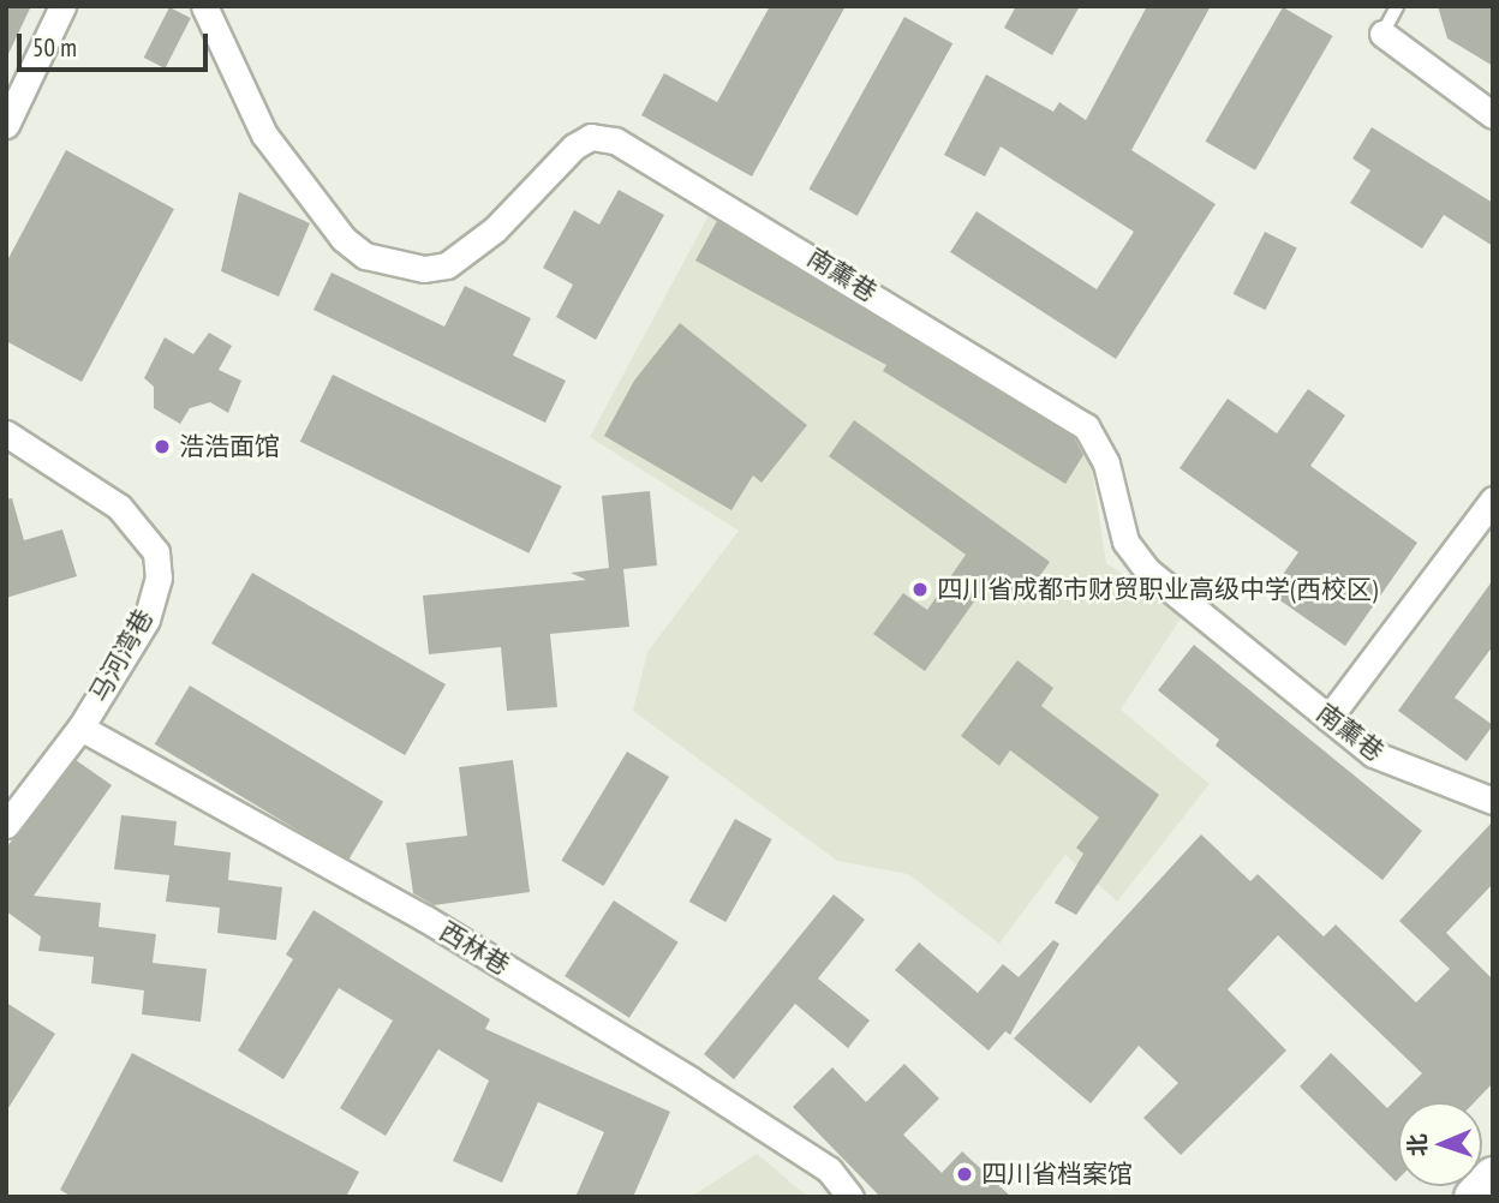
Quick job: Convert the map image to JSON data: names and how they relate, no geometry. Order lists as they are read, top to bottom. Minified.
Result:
{"streets":{"street":["南薰巷","马河湾巷","西林巷"]},"crossings":[["马河湾巷","西林巷"]],"places":["浩浩面馆","四川省成都市财贸职业高级中学(西校区)","四川省档案馆"],"scale_bar":"50 m","north":"left"}
